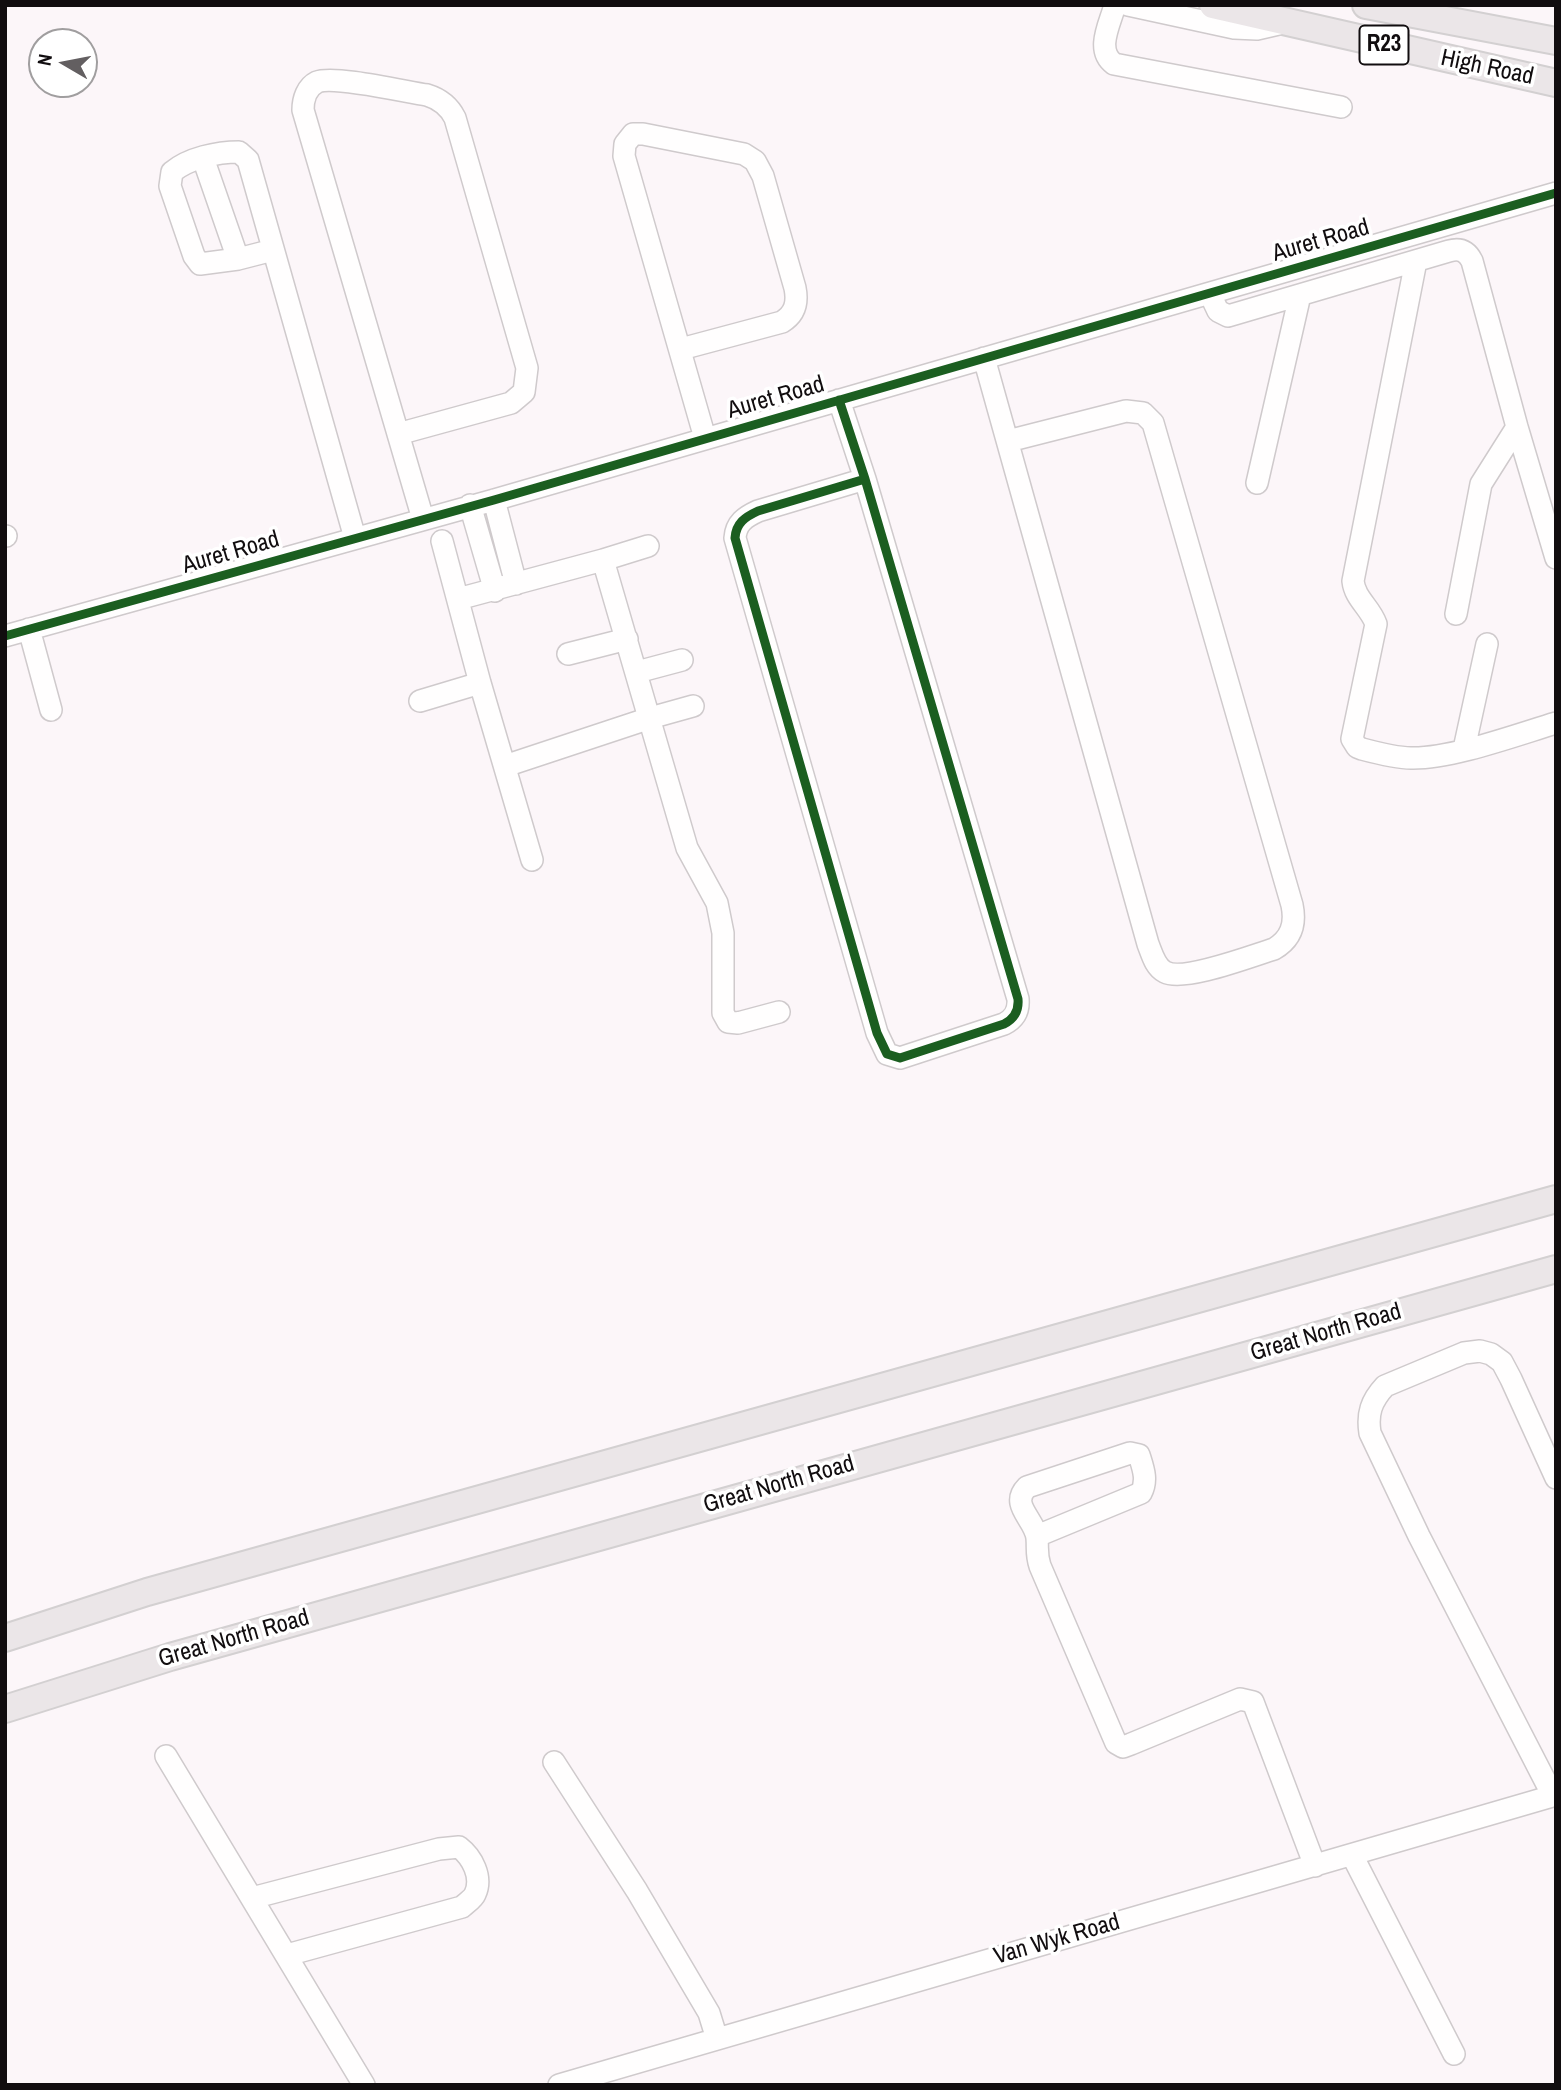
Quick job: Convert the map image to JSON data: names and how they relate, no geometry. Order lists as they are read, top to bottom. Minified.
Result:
{"streets":{"main road":["R23","High Road","Great North Road"],"street":["Auret Road","Van Wyk Road"]},"north":"left"}
